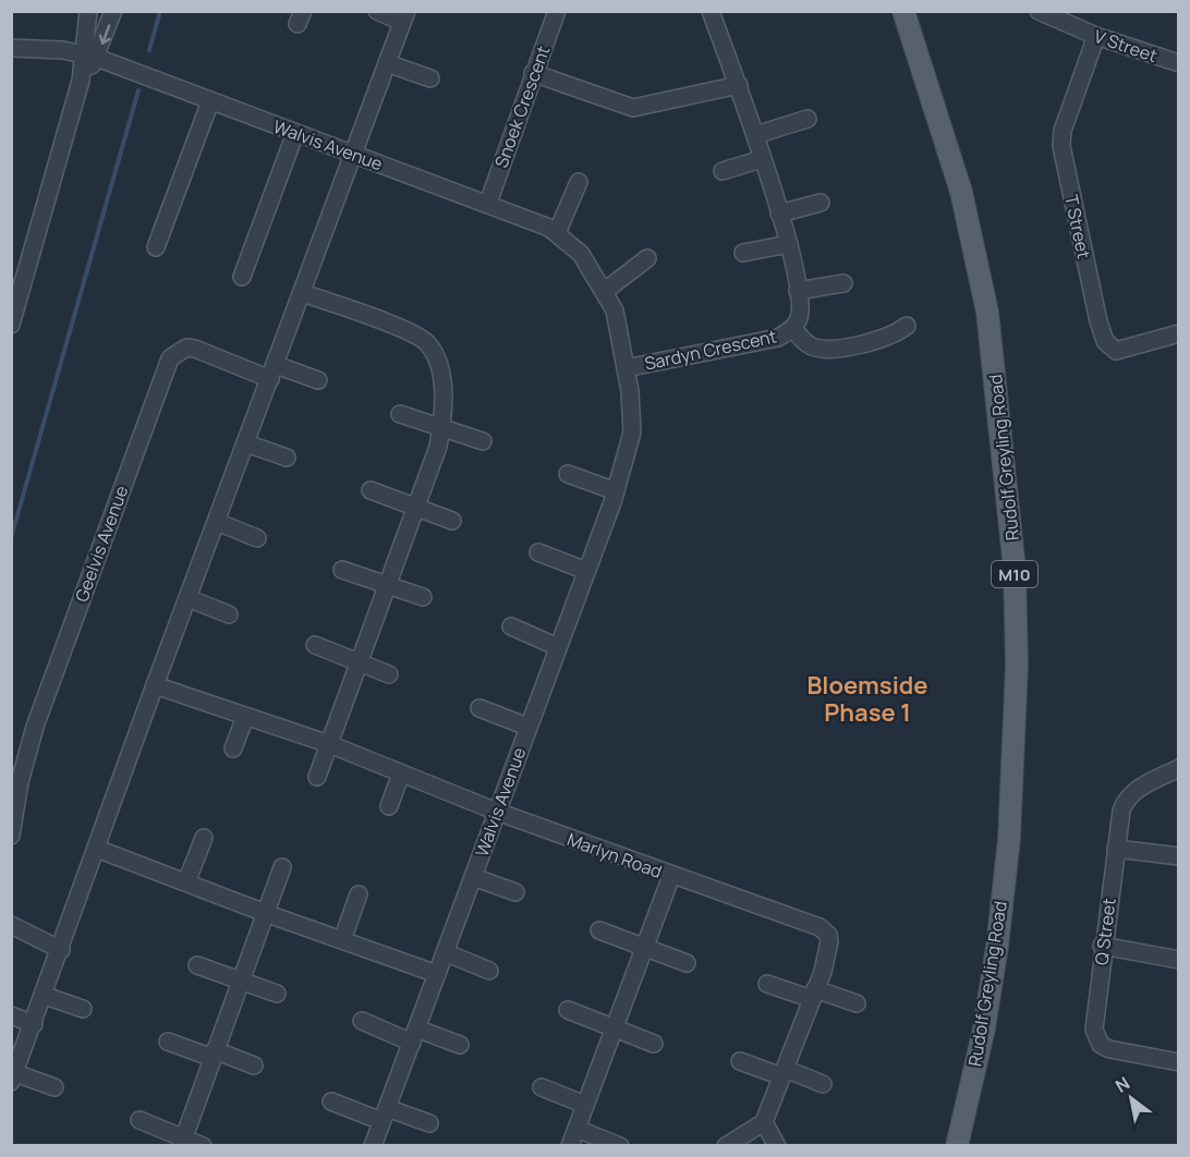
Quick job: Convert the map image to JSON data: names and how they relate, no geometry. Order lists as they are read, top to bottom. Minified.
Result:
{"streets":{"main road":["Rudolf Greyling Road","M10"],"street":["V Street","Snoek Crescent","Walvis Avenue","T Street","Sardyn Crescent","Geelvis Avenue","Marlyn Road","Q Street"]},"crossings":[["V Street","T Street"],["Snoek Crescent","Walvis Avenue"],["Walvis Avenue","Sardyn Crescent"],["Walvis Avenue","Marlyn Road"]],"districts":["Bloemside Phase 1"],"north":"top left"}
